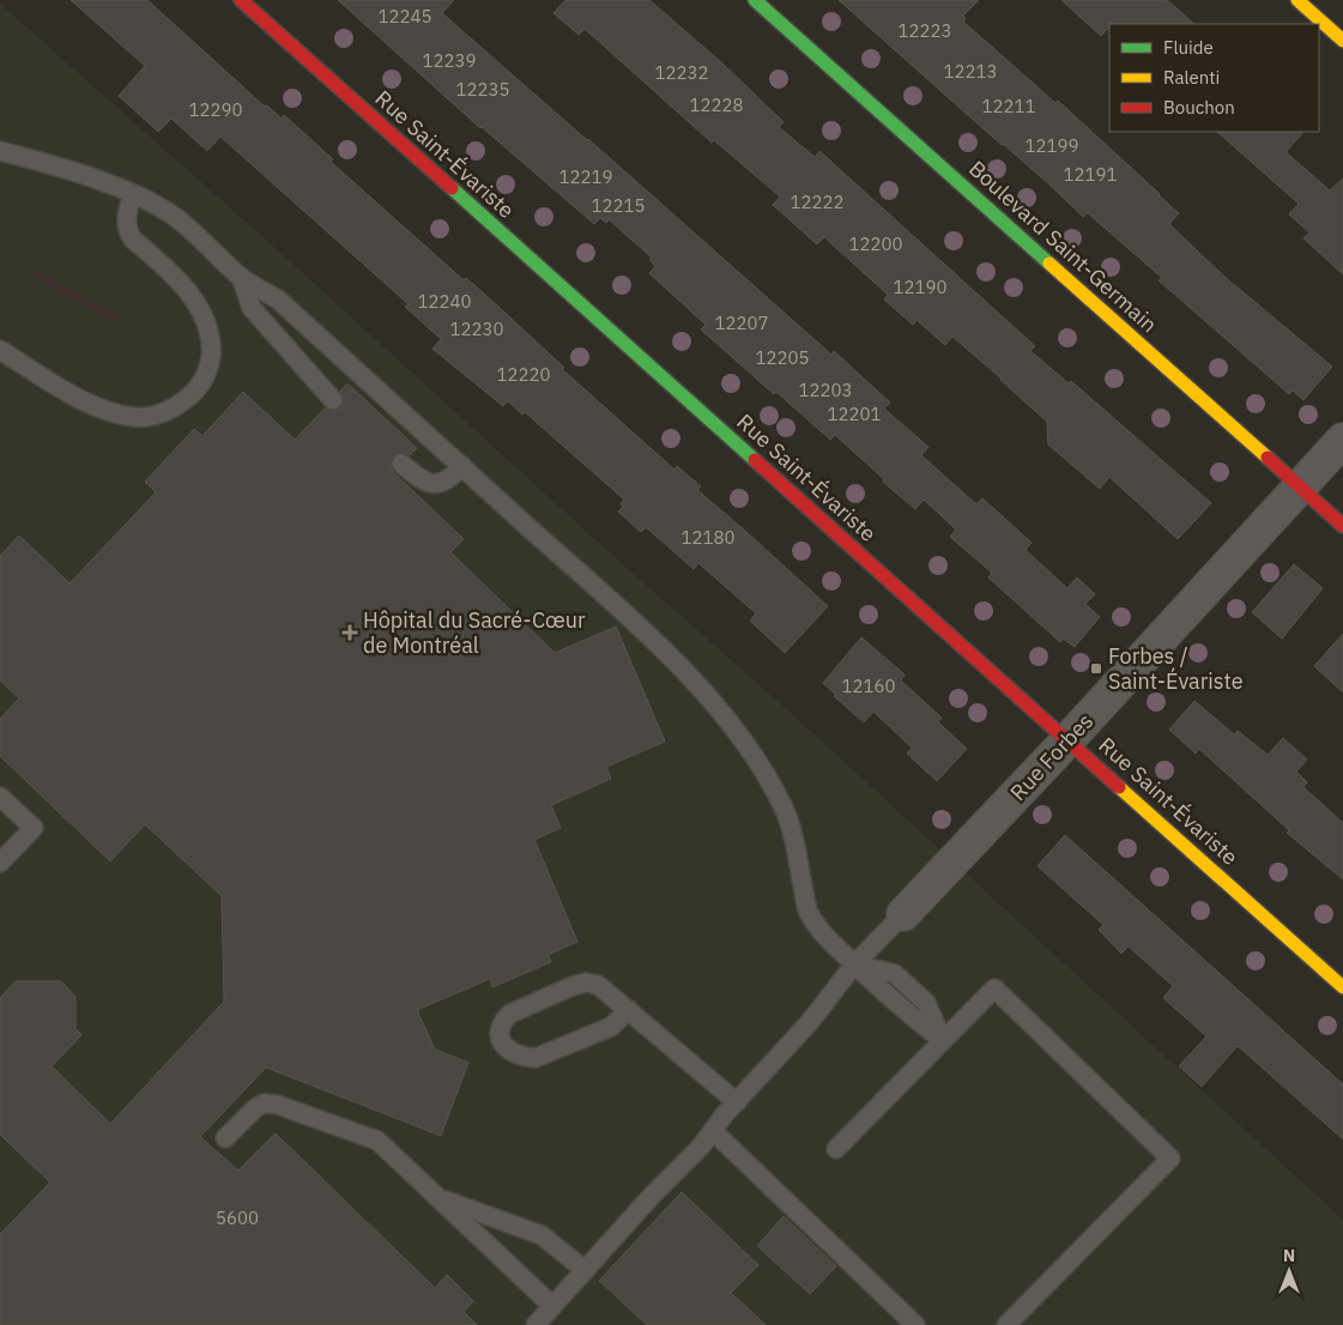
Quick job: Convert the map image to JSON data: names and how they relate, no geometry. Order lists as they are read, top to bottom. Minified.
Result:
{"streets":{"street":["Rue Saint-Évariste","Boulevard Saint-Germain","Rue Forbes"]},"crossings":[["Rue Saint-Évariste","Rue Forbes"],["Boulevard Saint-Germain","Rue Forbes"]],"places":{"health":["Hôpital du Sacré-Cœur de Montréal"],"transit":["Forbes / Saint-Évariste"]},"house_numbers":["12245","12223","12239","12213","12232","12235","12228","12211","12290","12199","12191","12219","12222","12215","12200","12190","12240","12207","12230","12205","12220","12203","12201","12180","12160","5600"],"legend":["Fluide","Ralenti","Bouchon"],"north":"top"}
